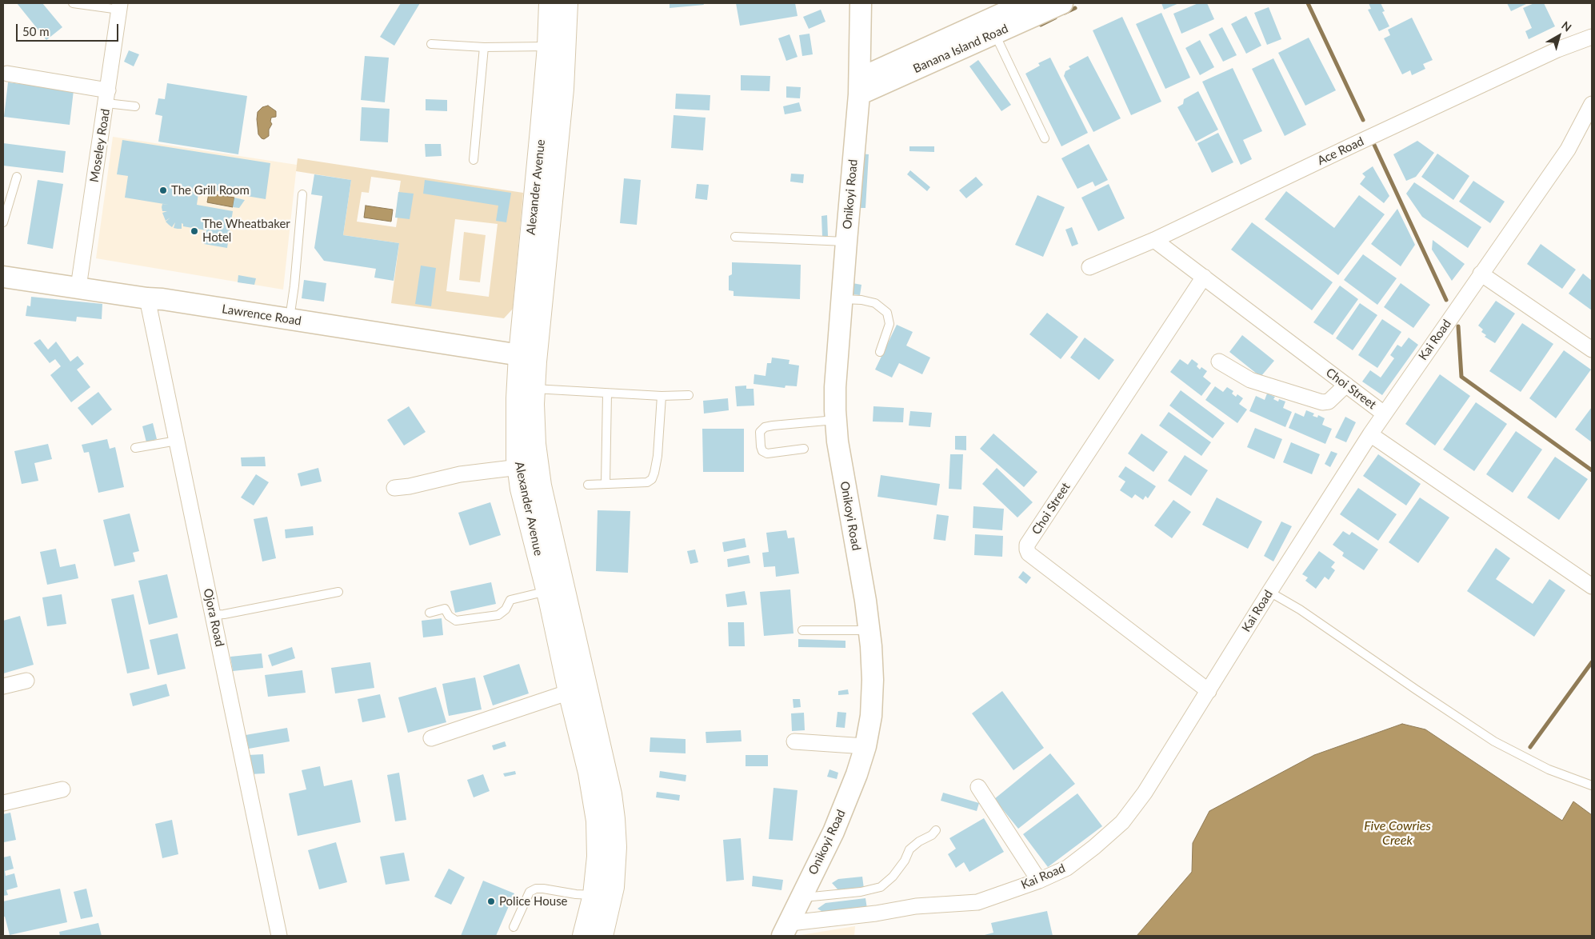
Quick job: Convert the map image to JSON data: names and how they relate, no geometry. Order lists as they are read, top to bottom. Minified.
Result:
{"streets":{"main road":["Alexander Avenue"],"street":["Banana Island Road","Moseley Road","Ace Road","Onikoyi Road","Lawrence Road","Kai Road","Choi Street","Ojora Road"]},"crossings":[["Banana Island Road","Onikoyi Road"],["Moseley Road","Lawrence Road"],["Ace Road","Choi Street"],["Alexander Avenue","Lawrence Road"],["Onikoyi Road","Kai Road"],["Lawrence Road","Ojora Road"],["Kai Road","Choi Street"]],"water":["Five Cowries Creek"],"places":["The Grill Room","The Wheatbaker Hotel","Police House"],"scale_bar":"50 m","north":"top right"}
